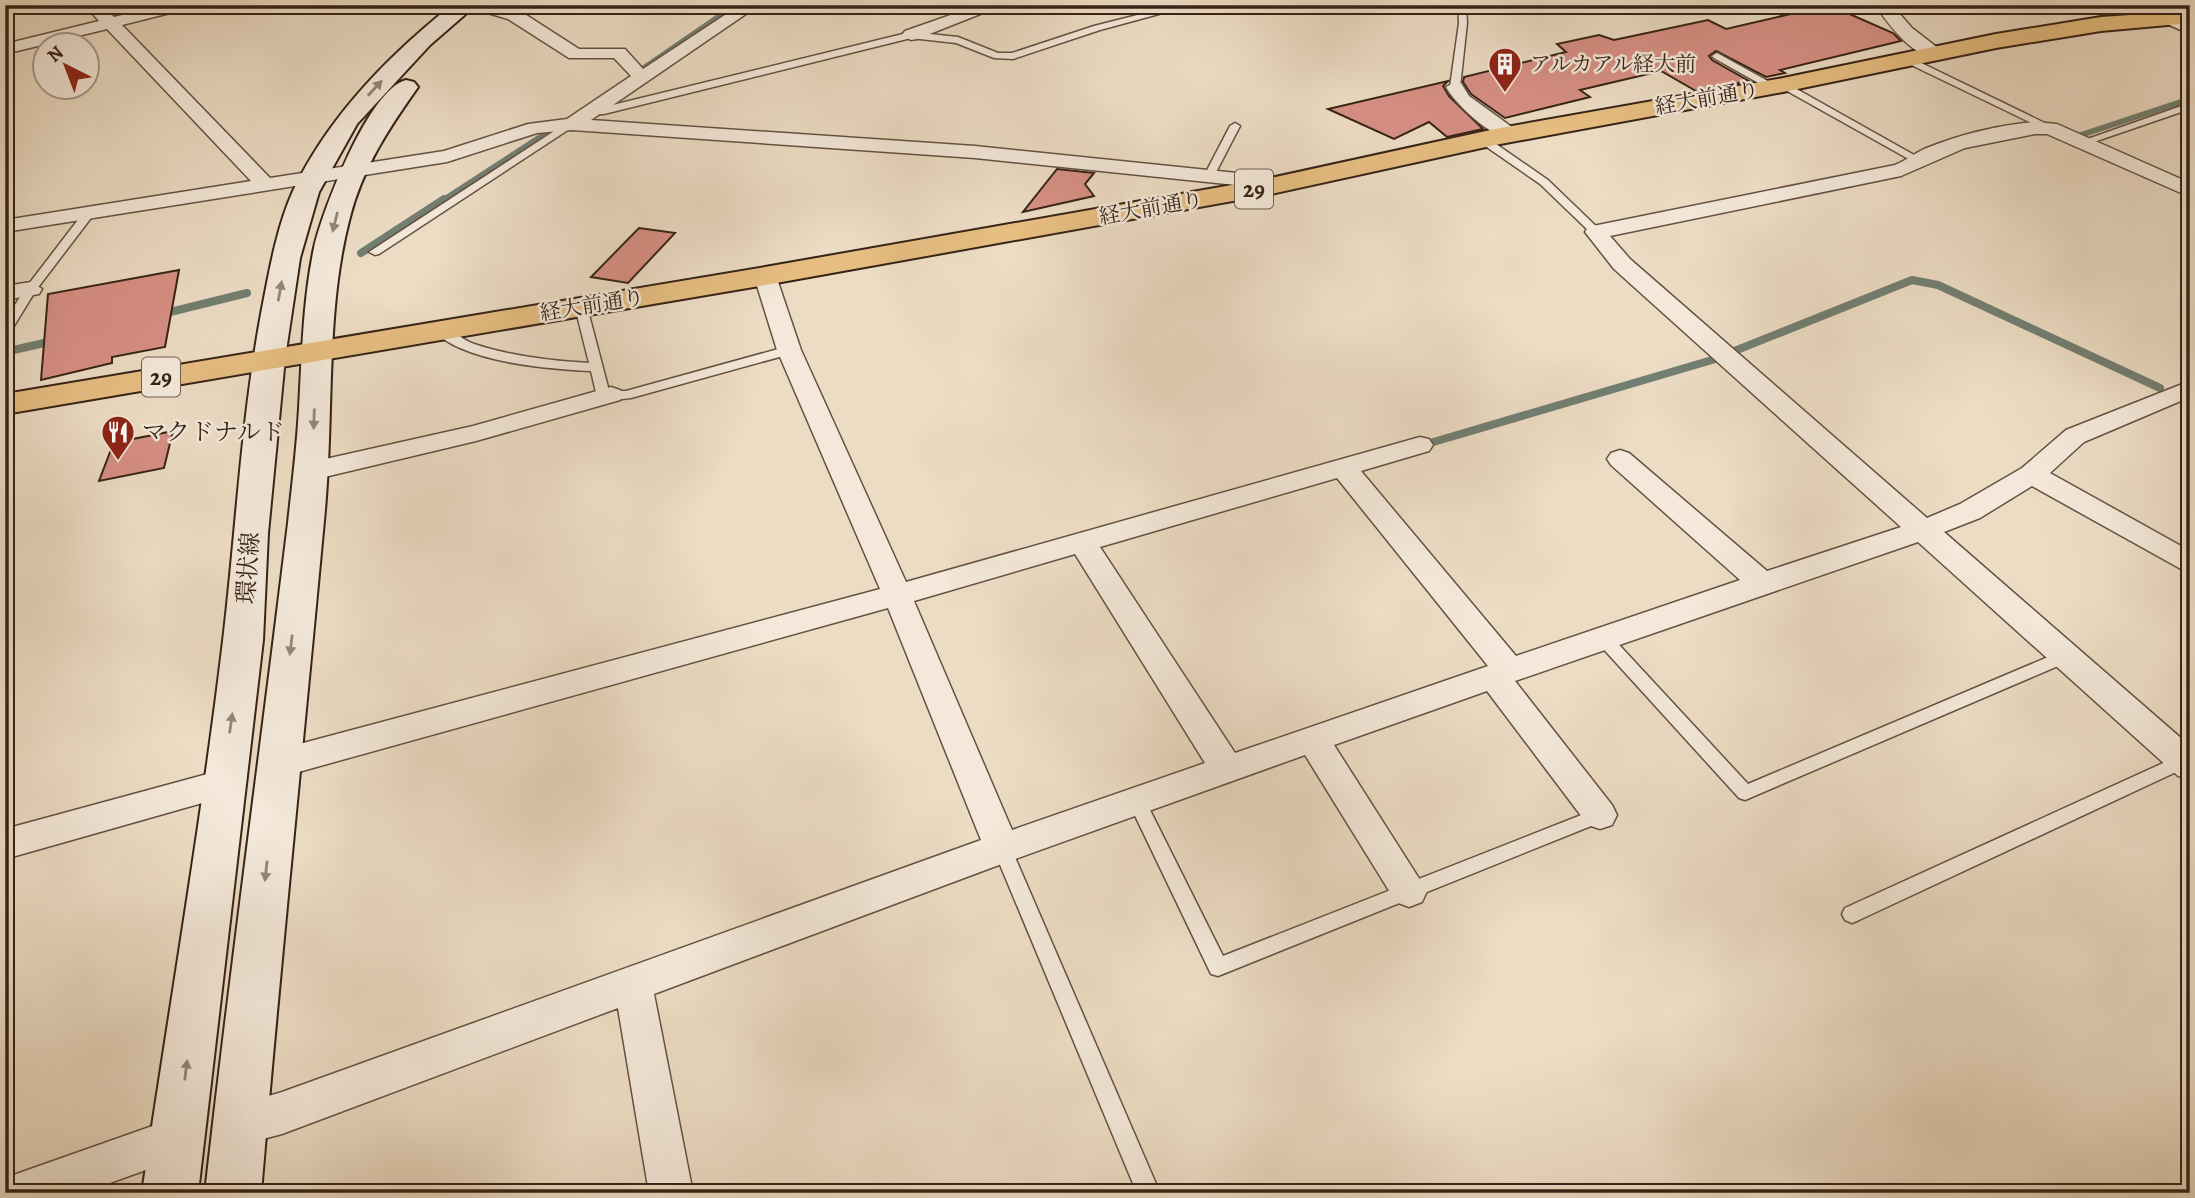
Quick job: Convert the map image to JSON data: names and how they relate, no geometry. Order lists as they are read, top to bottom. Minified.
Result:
{"streets":{"main road":["経大前通り","29"],"street":["環状線"]},"crossings":[["経大前通り","29"],["経大前通り","環状線"],["29","環状線"]],"places":{"building":["アルカアル経大前"],"restaurant":["マクドナルド"]},"north":"top left"}
